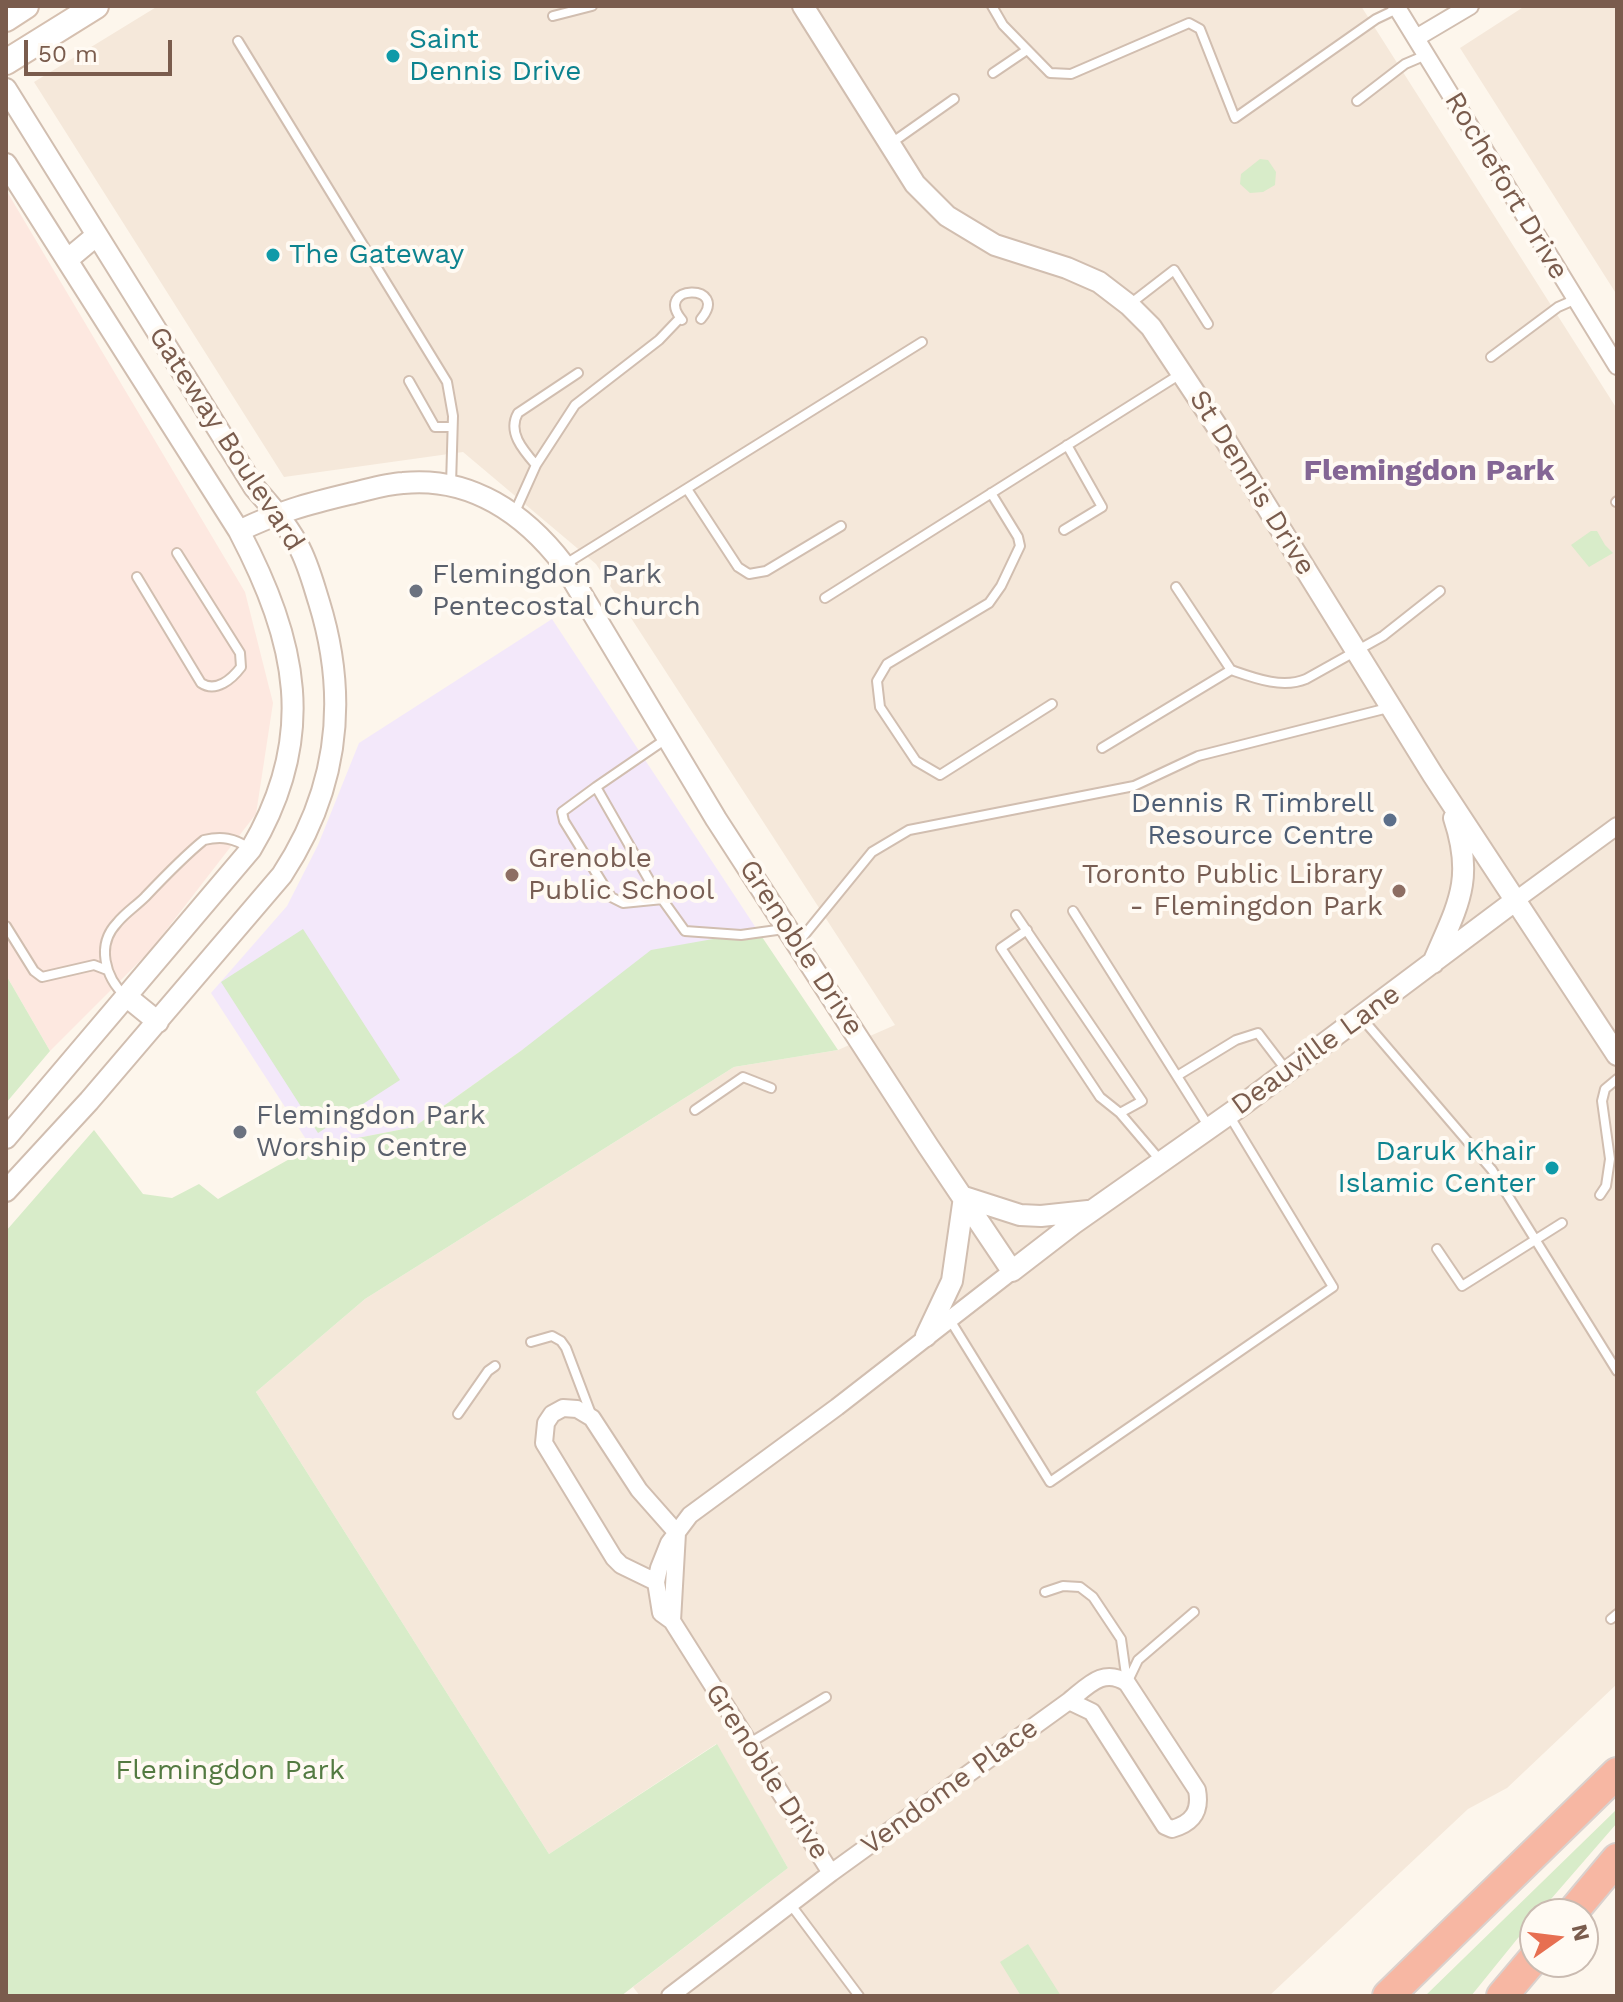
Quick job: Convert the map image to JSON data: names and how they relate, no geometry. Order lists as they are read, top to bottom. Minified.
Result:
{"streets":{"street":["Rochefort Drive","Gateway Boulevard","St Dennis Drive","Grenoble Drive","Deauville Lane","Vendome Place"]},"crossings":[["Gateway Boulevard","Grenoble Drive"],["St Dennis Drive","Deauville Lane"],["Grenoble Drive","Deauville Lane"],["Grenoble Drive","Vendome Place"]],"districts":["Flemingdon Park"],"parks":["Flemingdon Park"],"places":["Saint Dennis Drive","The Gateway","Flemingdon Park Pentecostal Church","Dennis R Timbrell Resource Centre","Grenoble Public School","Toronto Public Library - Flemingdon Park","Flemingdon Park Worship Centre","Daruk Khair Islamic Center"],"scale_bar":"50 m","north":"right"}
